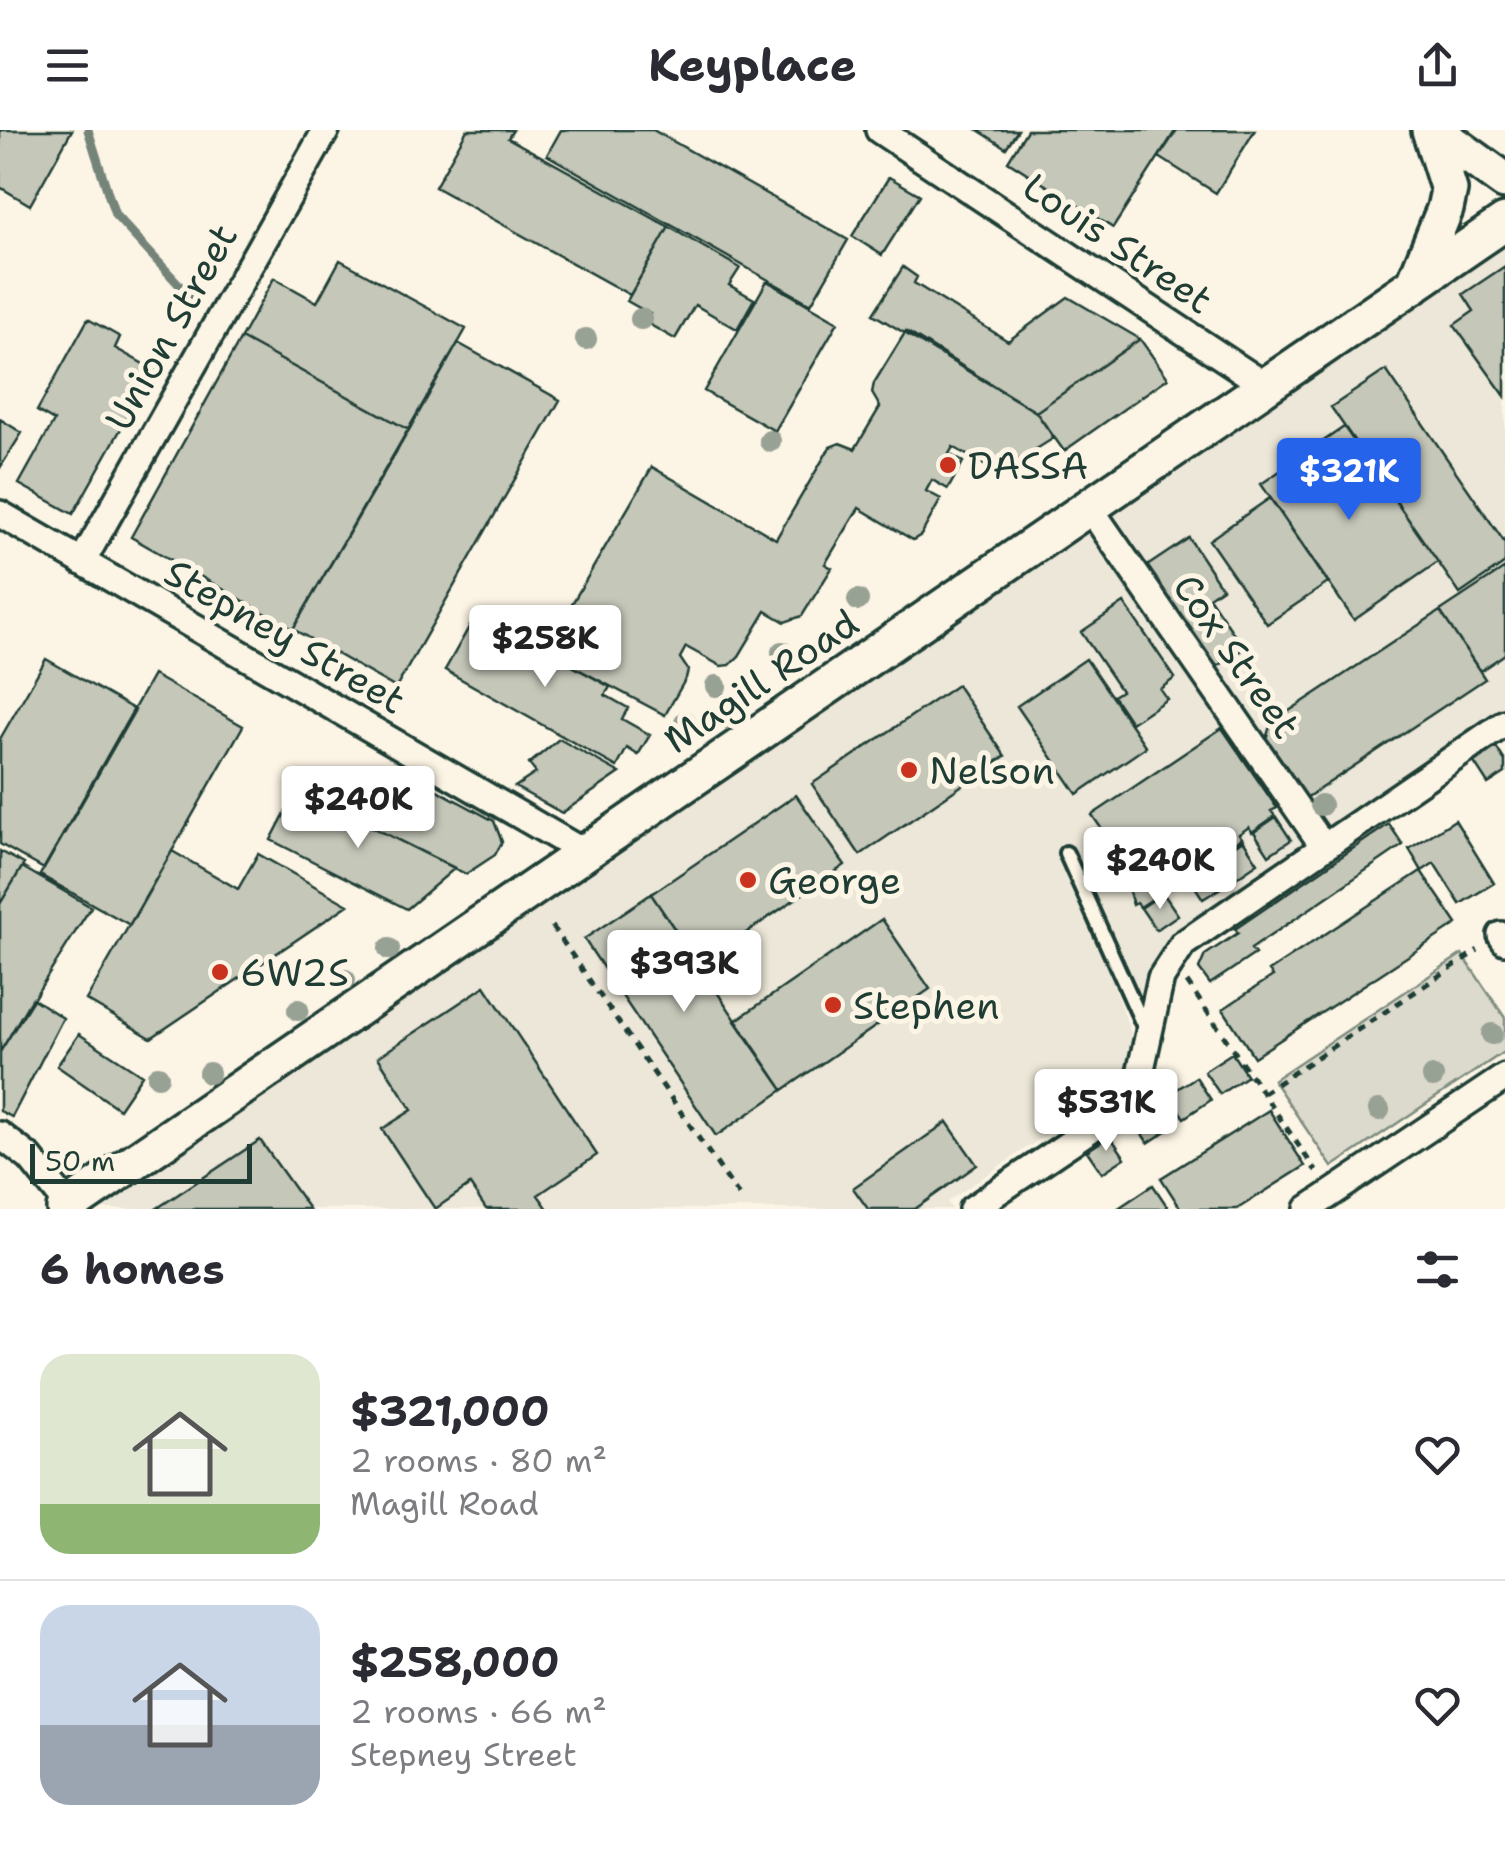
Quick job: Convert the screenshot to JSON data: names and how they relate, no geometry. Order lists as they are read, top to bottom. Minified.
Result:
{"streets":{"main road":["Magill Road"],"street":["Louis Street","Union Street","Stepney Street","Cox Street"]},"crossings":[["Louis Street","Magill Road"],["Union Street","Stepney Street"],["Stepney Street","Magill Road"],["Cox Street","Magill Road"]],"places":["DASSA","Nelson","George","6W2S","Stephen"],"scale_bar":"50 m","page":{"header":"Keyplace","price":["$321K","$258K","$240K","$240K","$393K","$531K"],"scale":"50 m","heading":"6 homes","list":[{"name":"$321,000","note":"2 rooms · 80 m² · Magill Road"},{"name":"$258,000","note":"2 rooms · 66 m² · Stepney Street"}]}}
